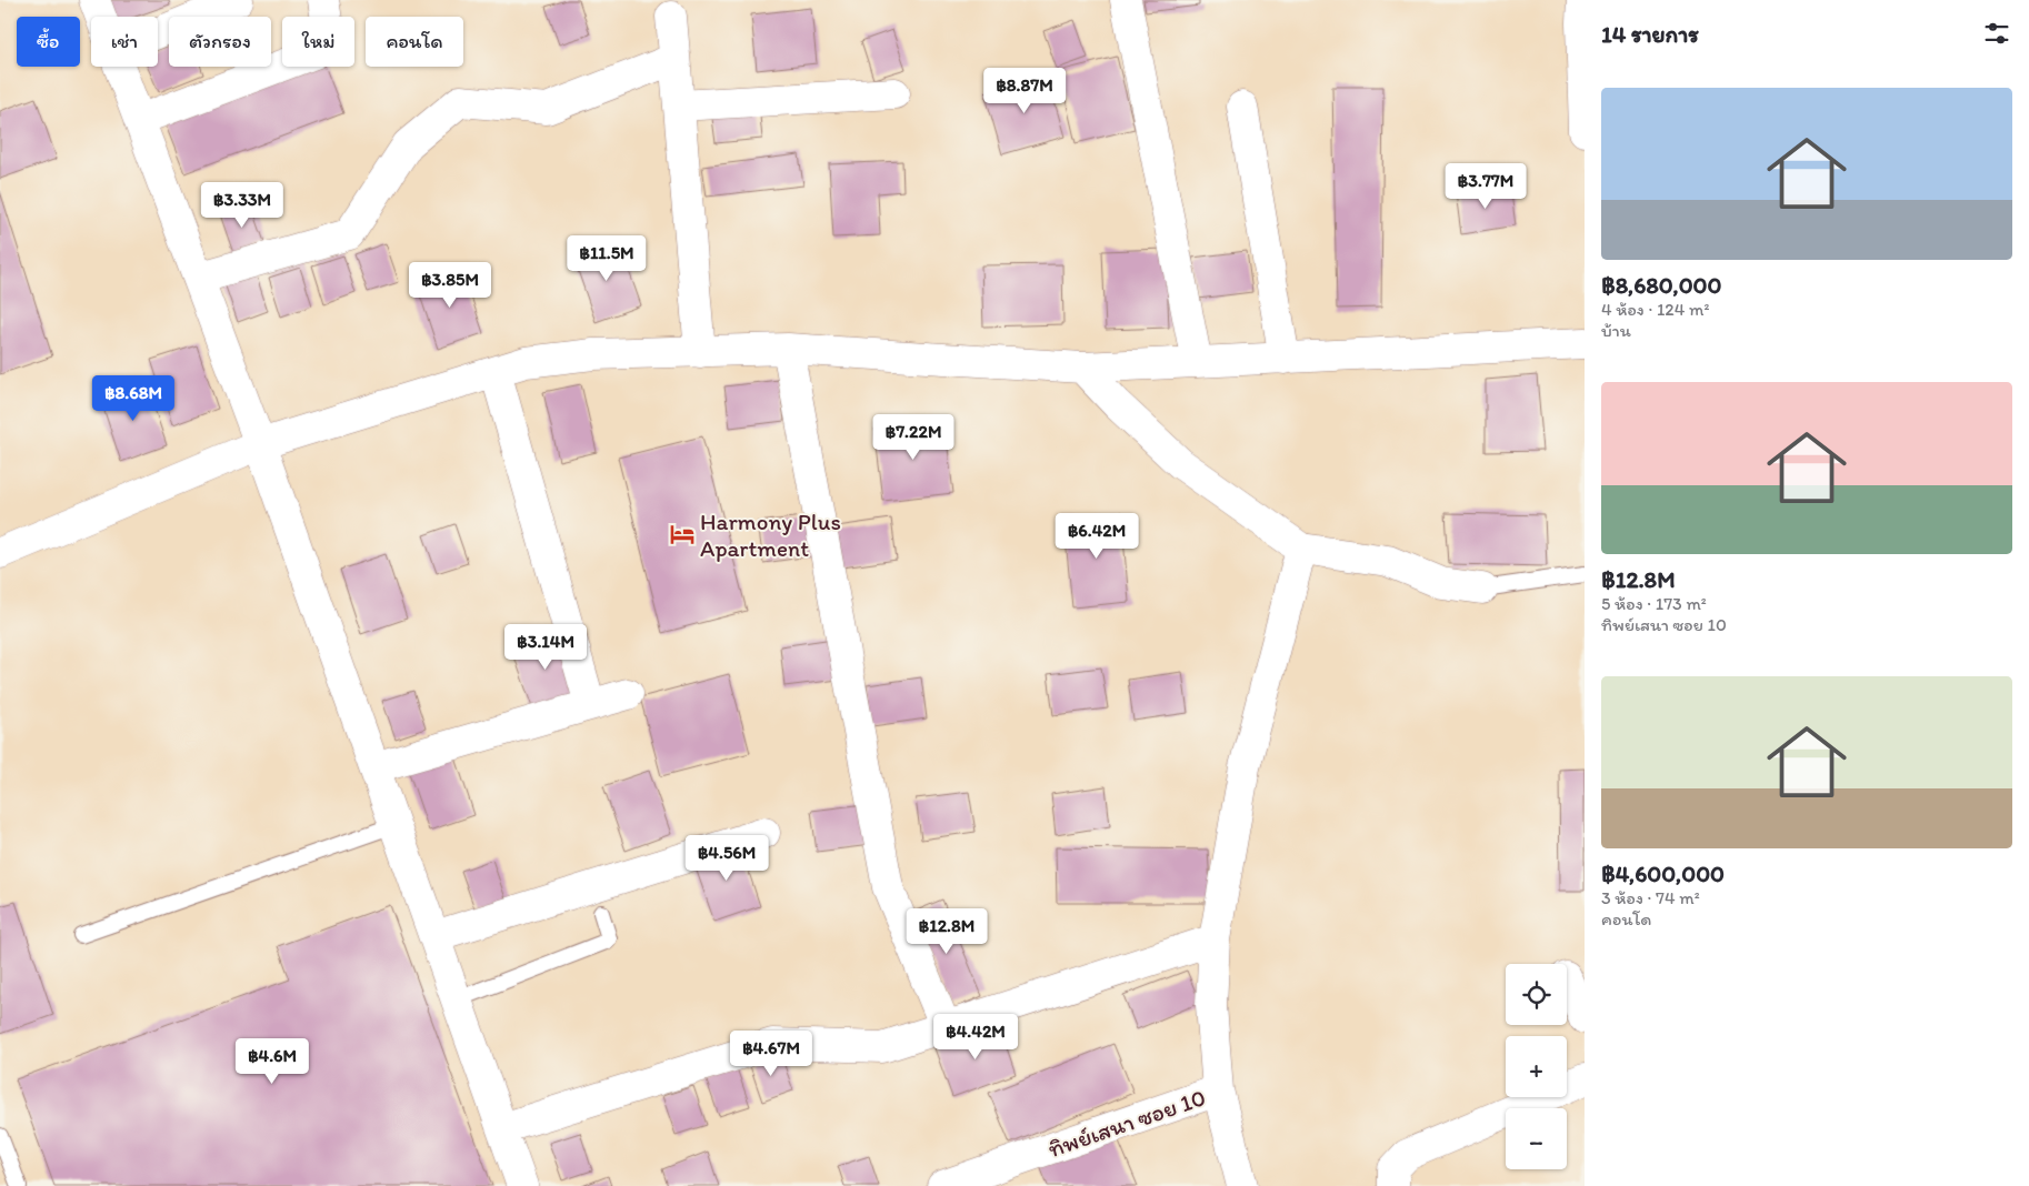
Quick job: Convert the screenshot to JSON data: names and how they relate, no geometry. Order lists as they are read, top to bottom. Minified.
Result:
{"streets":{"street":["ทิพย์เสนา ซอย 10"]},"places":{"hotel":["Harmony Plus Apartment"]},"page":{"heading":"14 รายการ","chip":["ซื้อ","เช่า","ตัวกรอง","ใหม่","คอนโด"],"list":[{"name":"฿8,680,000","note":"4 ห้อง · 124 m² · บ้าน"},{"name":"฿12.8M","note":"5 ห้อง · 173 m² · ทิพย์เสนา ซอย 10"},{"name":"฿4,600,000","note":"3 ห้อง · 74 m² · คอนโด"}],"price":["฿8.87M","฿3.77M","฿3.33M","฿11.5M","฿3.85M","฿8.68M","฿7.22M","฿6.42M","฿3.14M","฿4.56M","฿12.8M","฿4.42M","฿4.67M","฿4.6M"],"map_buttons":["+","−"]}}
